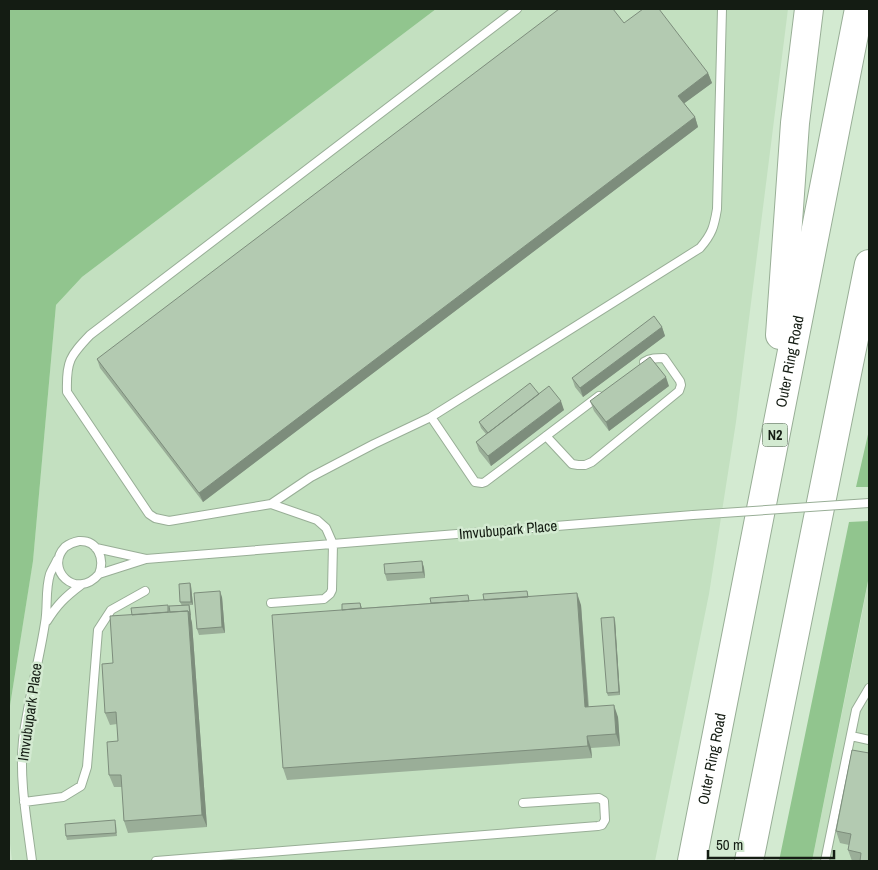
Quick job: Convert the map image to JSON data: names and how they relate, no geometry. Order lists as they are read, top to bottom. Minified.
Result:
{"streets":{"highway":["Outer Ring Road","N2"],"lane":["Imvubupark Place"]},"scale_bar":"50 m"}
